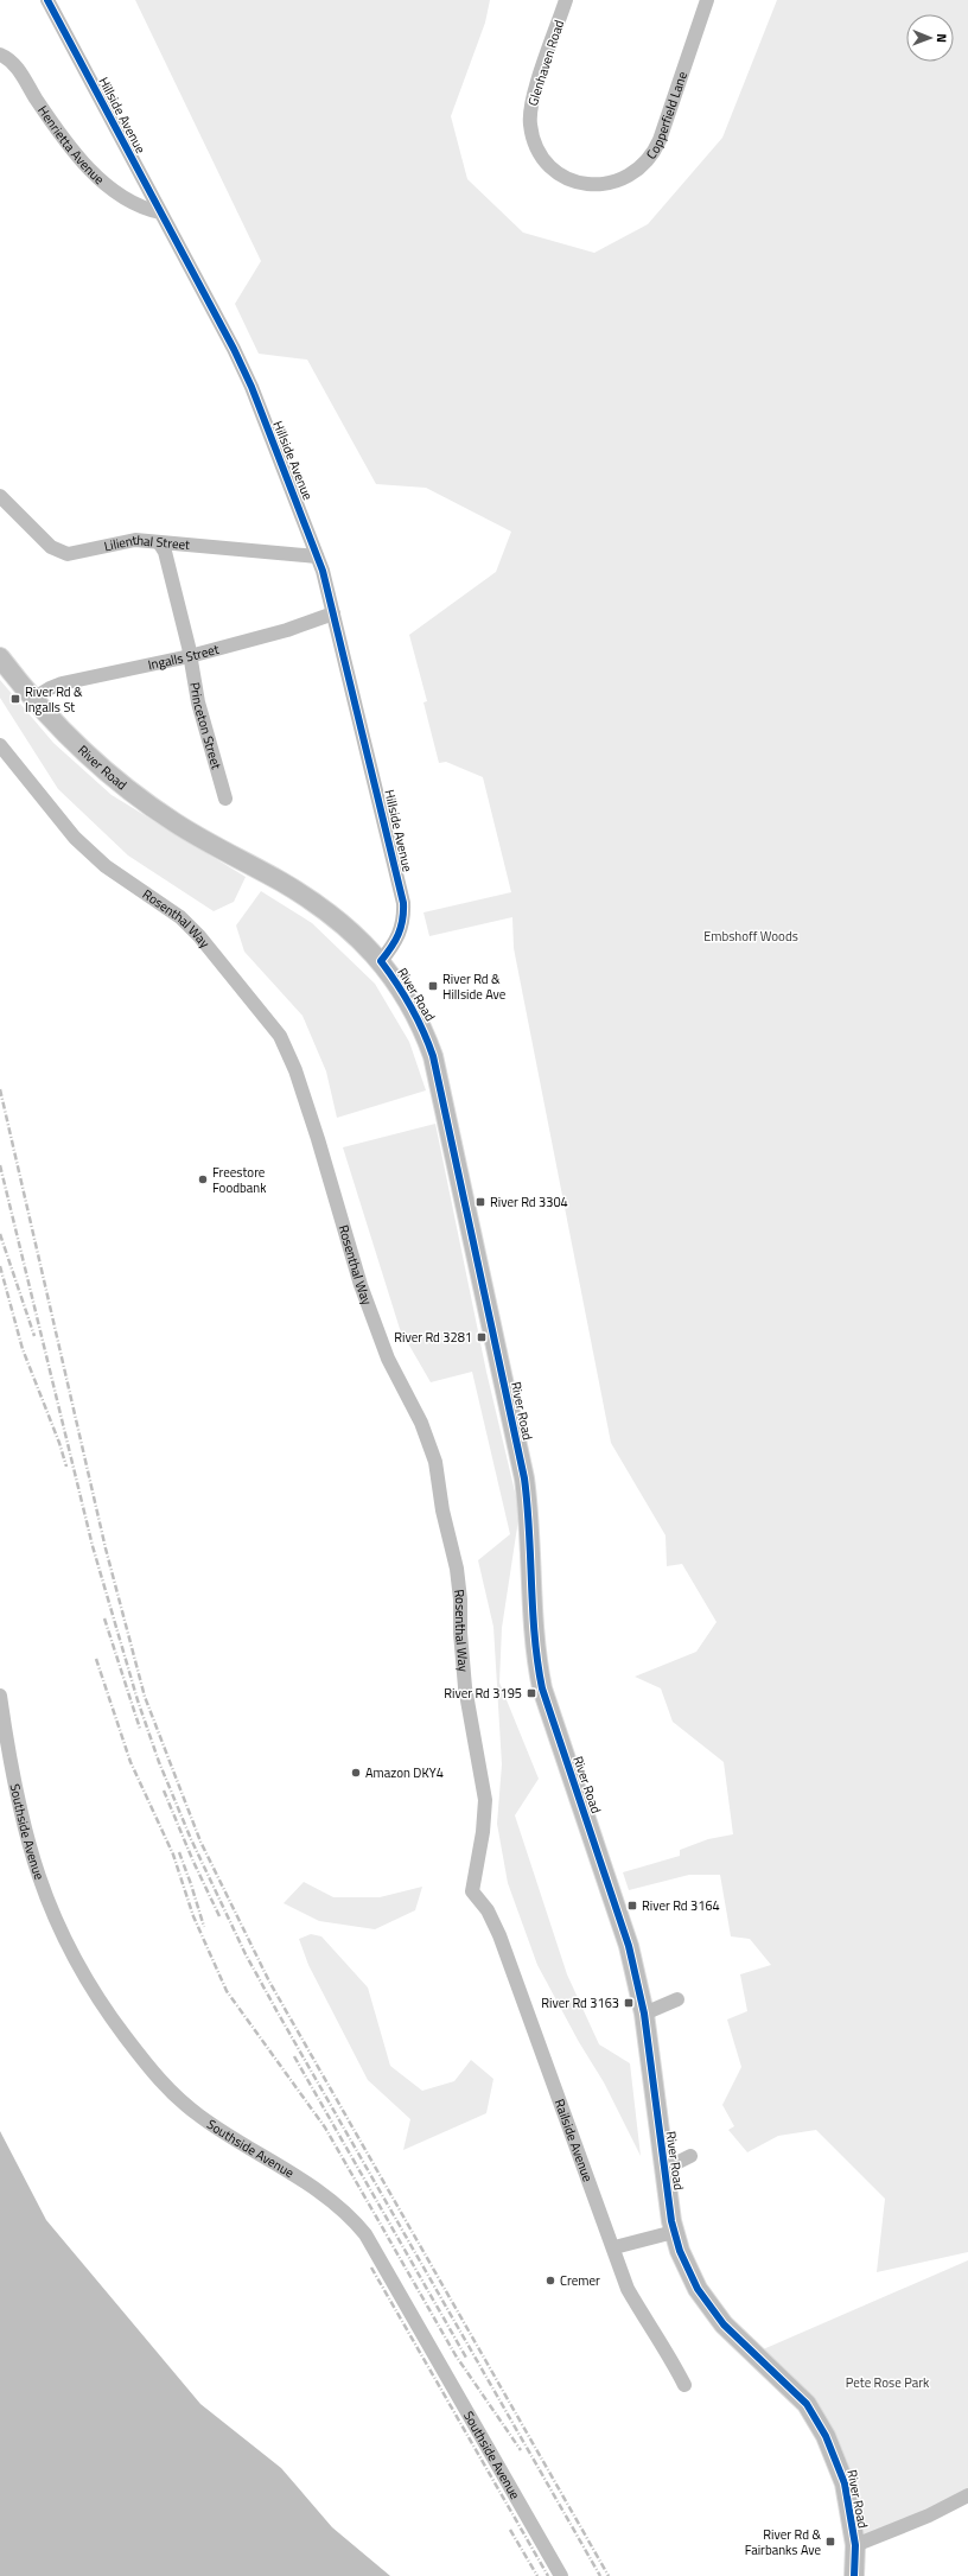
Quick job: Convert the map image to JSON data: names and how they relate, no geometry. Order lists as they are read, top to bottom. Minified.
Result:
{"streets":{"main road":["River Road"],"street":["Glenhaven Road","Copperfield Lane","Hillside Avenue","Henrietta Avenue","Lilienthal Street","Ingalls Street","Princeton Street","Rosenthal Way","Southside Avenue","Railside Avenue"]},"crossings":[["Glenhaven Road","Copperfield Lane"],["Hillside Avenue","Henrietta Avenue"],["Hillside Avenue","Lilienthal Street"],["Hillside Avenue","Ingalls Street"],["Hillside Avenue","River Road"],["Lilienthal Street","Princeton Street"],["Ingalls Street","Princeton Street"],["Ingalls Street","River Road"],["Rosenthal Way","Railside Avenue"]],"parks":["Embshoff Woods","Pete Rose Park"],"places":{"transit":["River Rd & Ingalls St","River Rd & Hillside Ave","River Rd 3304","River Rd 3281","River Rd 3195","River Rd 3164","River Rd 3163","River Rd & Fairbanks Ave"],"other":["Freestore Foodbank","Amazon DKY4","Cremer"]},"north":"right"}
